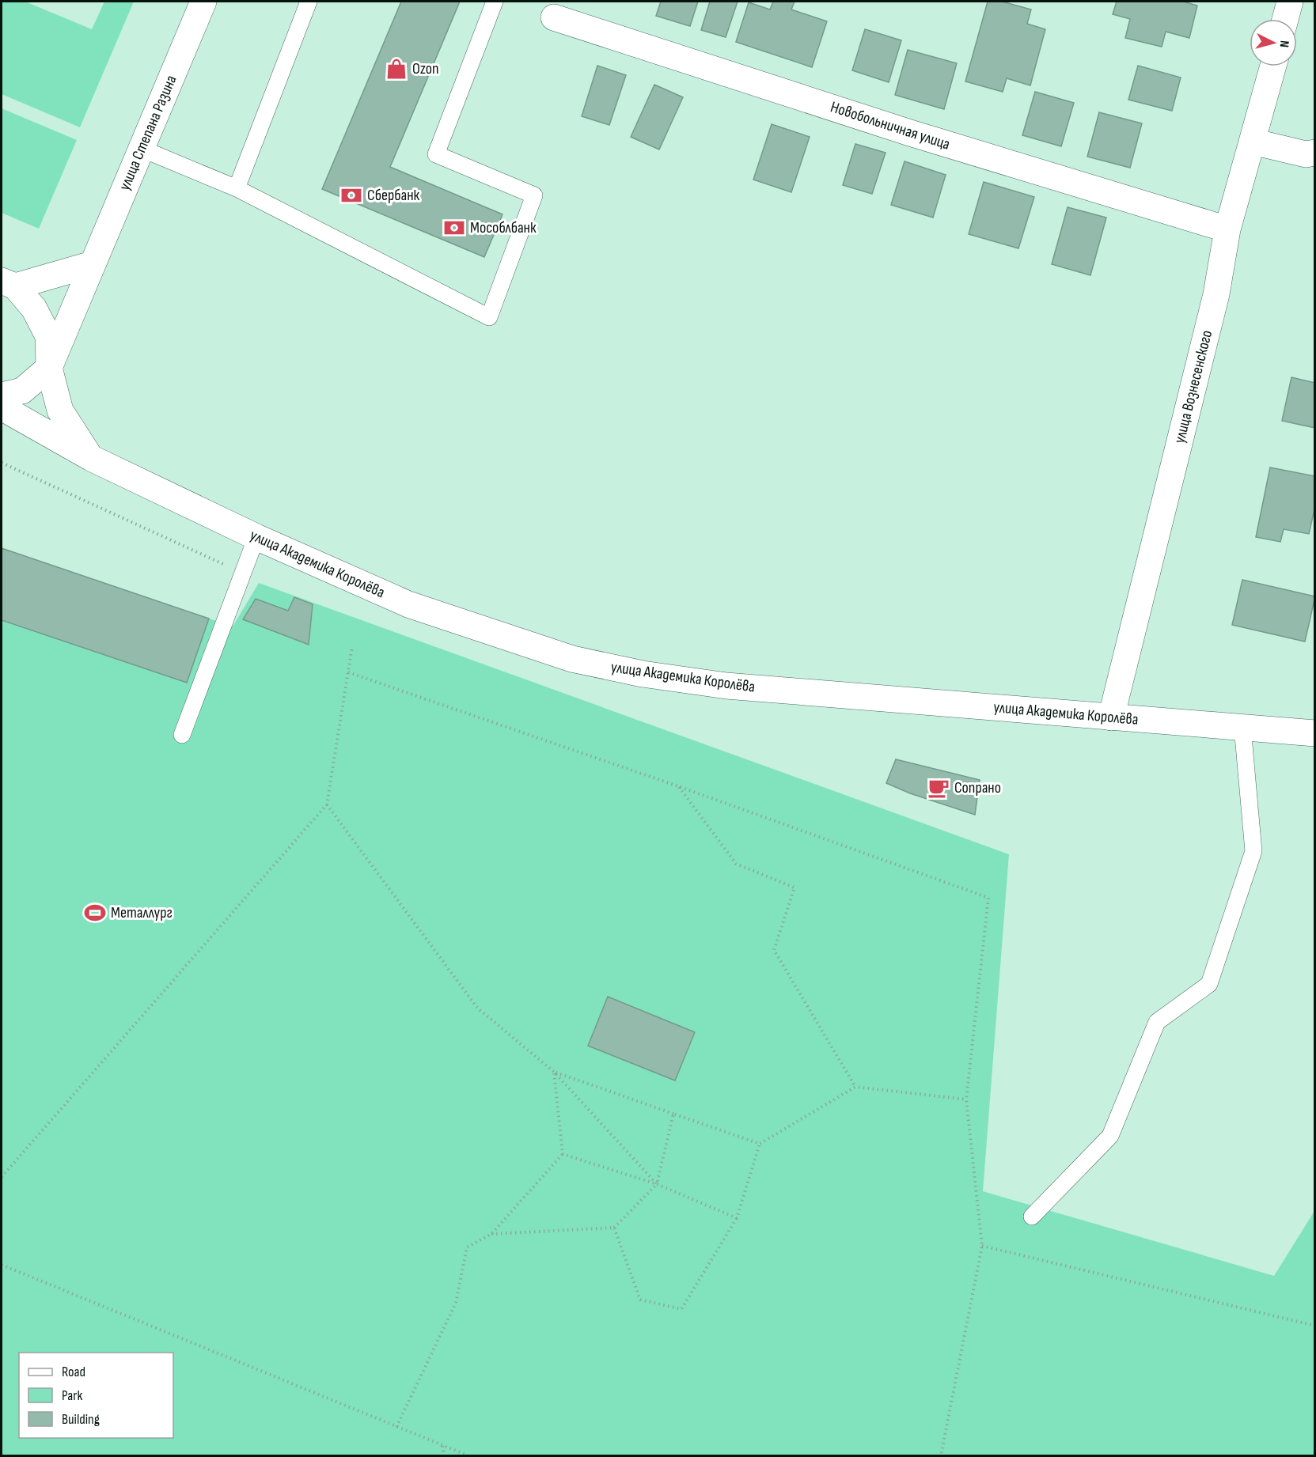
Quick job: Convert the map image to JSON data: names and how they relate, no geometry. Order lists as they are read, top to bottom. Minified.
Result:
{"streets":{"street":["Новобольничная улица","улица Степана Разина","улица Вознесенского","улица Академика Королёва"]},"crossings":[["Новобольничная улица","улица Вознесенского"],["улица Вознесенского","улица Академика Королёва"]],"places":{"shop":["Ozon"],"bank":["Сбербанк","Мособлбанк"],"cafe":["Сопрано"],"sports":["Металлург"]},"legend":["Road","Park","Building"],"north":"right"}
